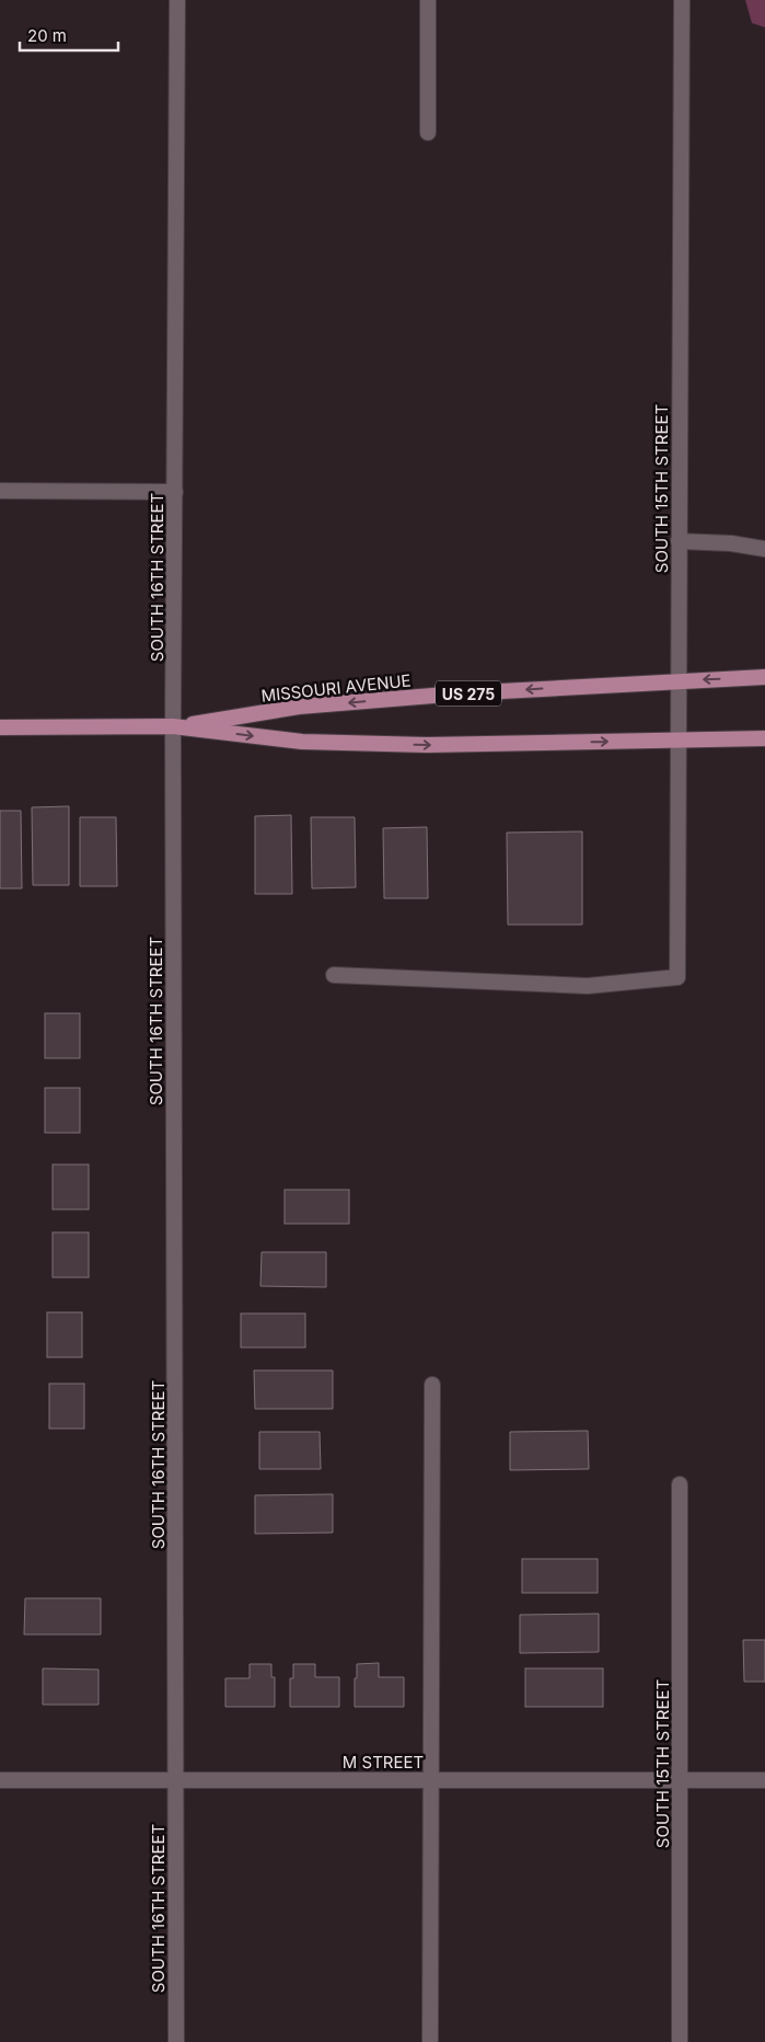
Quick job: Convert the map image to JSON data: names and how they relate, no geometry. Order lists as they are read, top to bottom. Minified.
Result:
{"streets":{"main road":["MISSOURI AVENUE","US 275"],"street":["SOUTH 15TH STREET","SOUTH 16TH STREET","M STREET"]},"crossings":[["SOUTH 15TH STREET","MISSOURI AVENUE"],["SOUTH 15TH STREET","M STREET"],["SOUTH 16TH STREET","MISSOURI AVENUE"],["SOUTH 16TH STREET","M STREET"]],"scale_bar":"20 m"}
